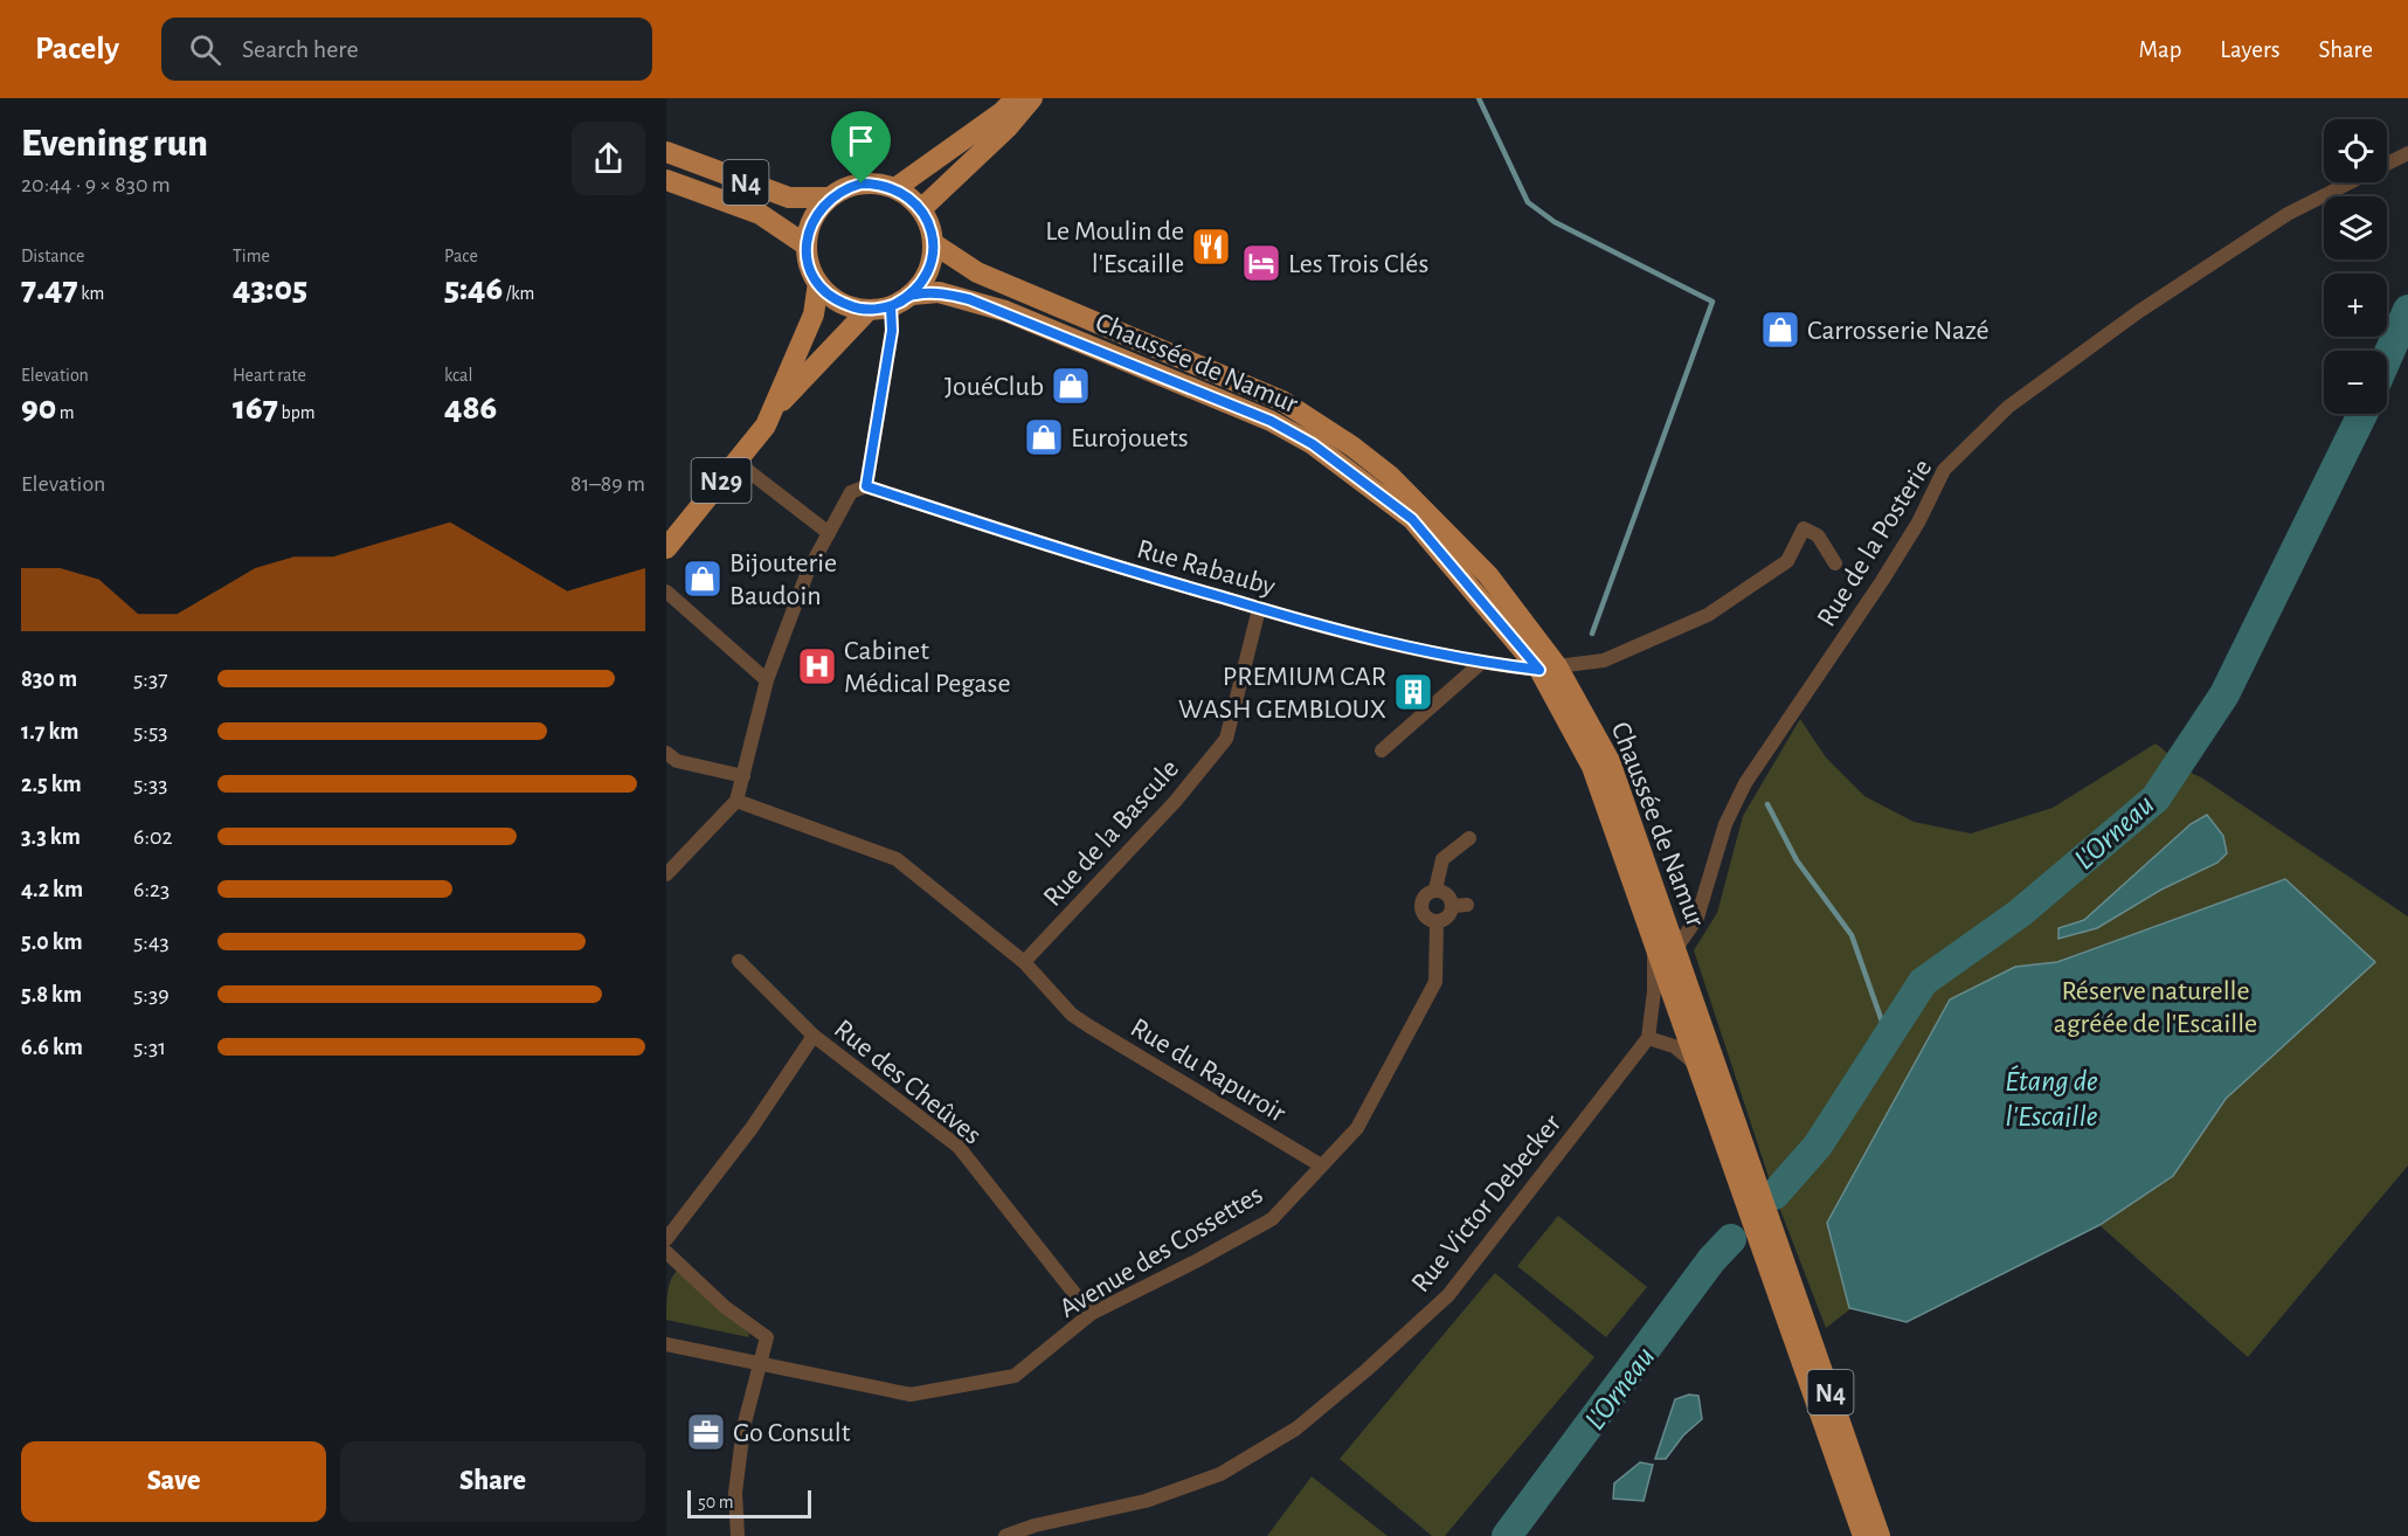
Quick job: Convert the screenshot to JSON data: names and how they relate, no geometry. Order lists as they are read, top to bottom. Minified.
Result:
{"streets":{"main road":["N4","Chaussée de Namur","N29"],"street":["Rue de la Posterie","Rue Rabauby","Rue de la Bascule","Rue du Rapuroir","Rue des Cheûves","Rue Victor Debecker","Avenue des Cossettes"]},"crossings":[["N4","Chaussée de Namur"],["N4","N29"],["Chaussée de Namur","N29"],["Chaussée de Namur","Rue de la Posterie"],["Chaussée de Namur","Rue Rabauby"],["Rue Rabauby","Rue de la Bascule"],["Rue de la Bascule","Rue du Rapuroir"],["Rue du Rapuroir","Avenue des Cossettes"],["Rue des Cheûves","Avenue des Cossettes"]],"water":["L'Orneau","Étang de l'Escaille"],"parks":["Réserve naturelle agréée de l'Escaille"],"places":{"restaurant":["Le Moulin de l'Escaille"],"hotel":["Les Trois Clés"],"shop":["Carrosserie Nazé","JouéClub","Eurojouets","Bijouterie Baudoin"],"hospital":["Cabinet Médical Pegase"],"building":["PREMIUM CAR WASH GEMBLOUX"],"office":["Go Consult"]},"scale_bar":"50 m","page":{"header":"Pacely","search":"Search here","nav":["Map","Layers","Share"],"heading":["Evening run","20:44 · 9 × 830 m"],"map_buttons":["+","−"],"stats":[["Distance","7.47 km"],["Time","43:05"],["Pace","5:46 /km"],["Elevation","90 m"],["Heart rate","167 bpm"],["kcal","486"]],"chart":["Elevation","81–89 m"],"list":[{"name":"830 m","note":"5:37"},{"name":"1.7 km","note":"5:53"},{"name":"2.5 km","note":"5:33"},{"name":"3.3 km","note":"6:02"},{"name":"4.2 km","note":"6:23"},{"name":"5.0 km","note":"5:43"},{"name":"5.8 km","note":"5:39"},{"name":"6.6 km","note":"5:31"}],"buttons":["Save","Share"],"scale":"50 m"}}
